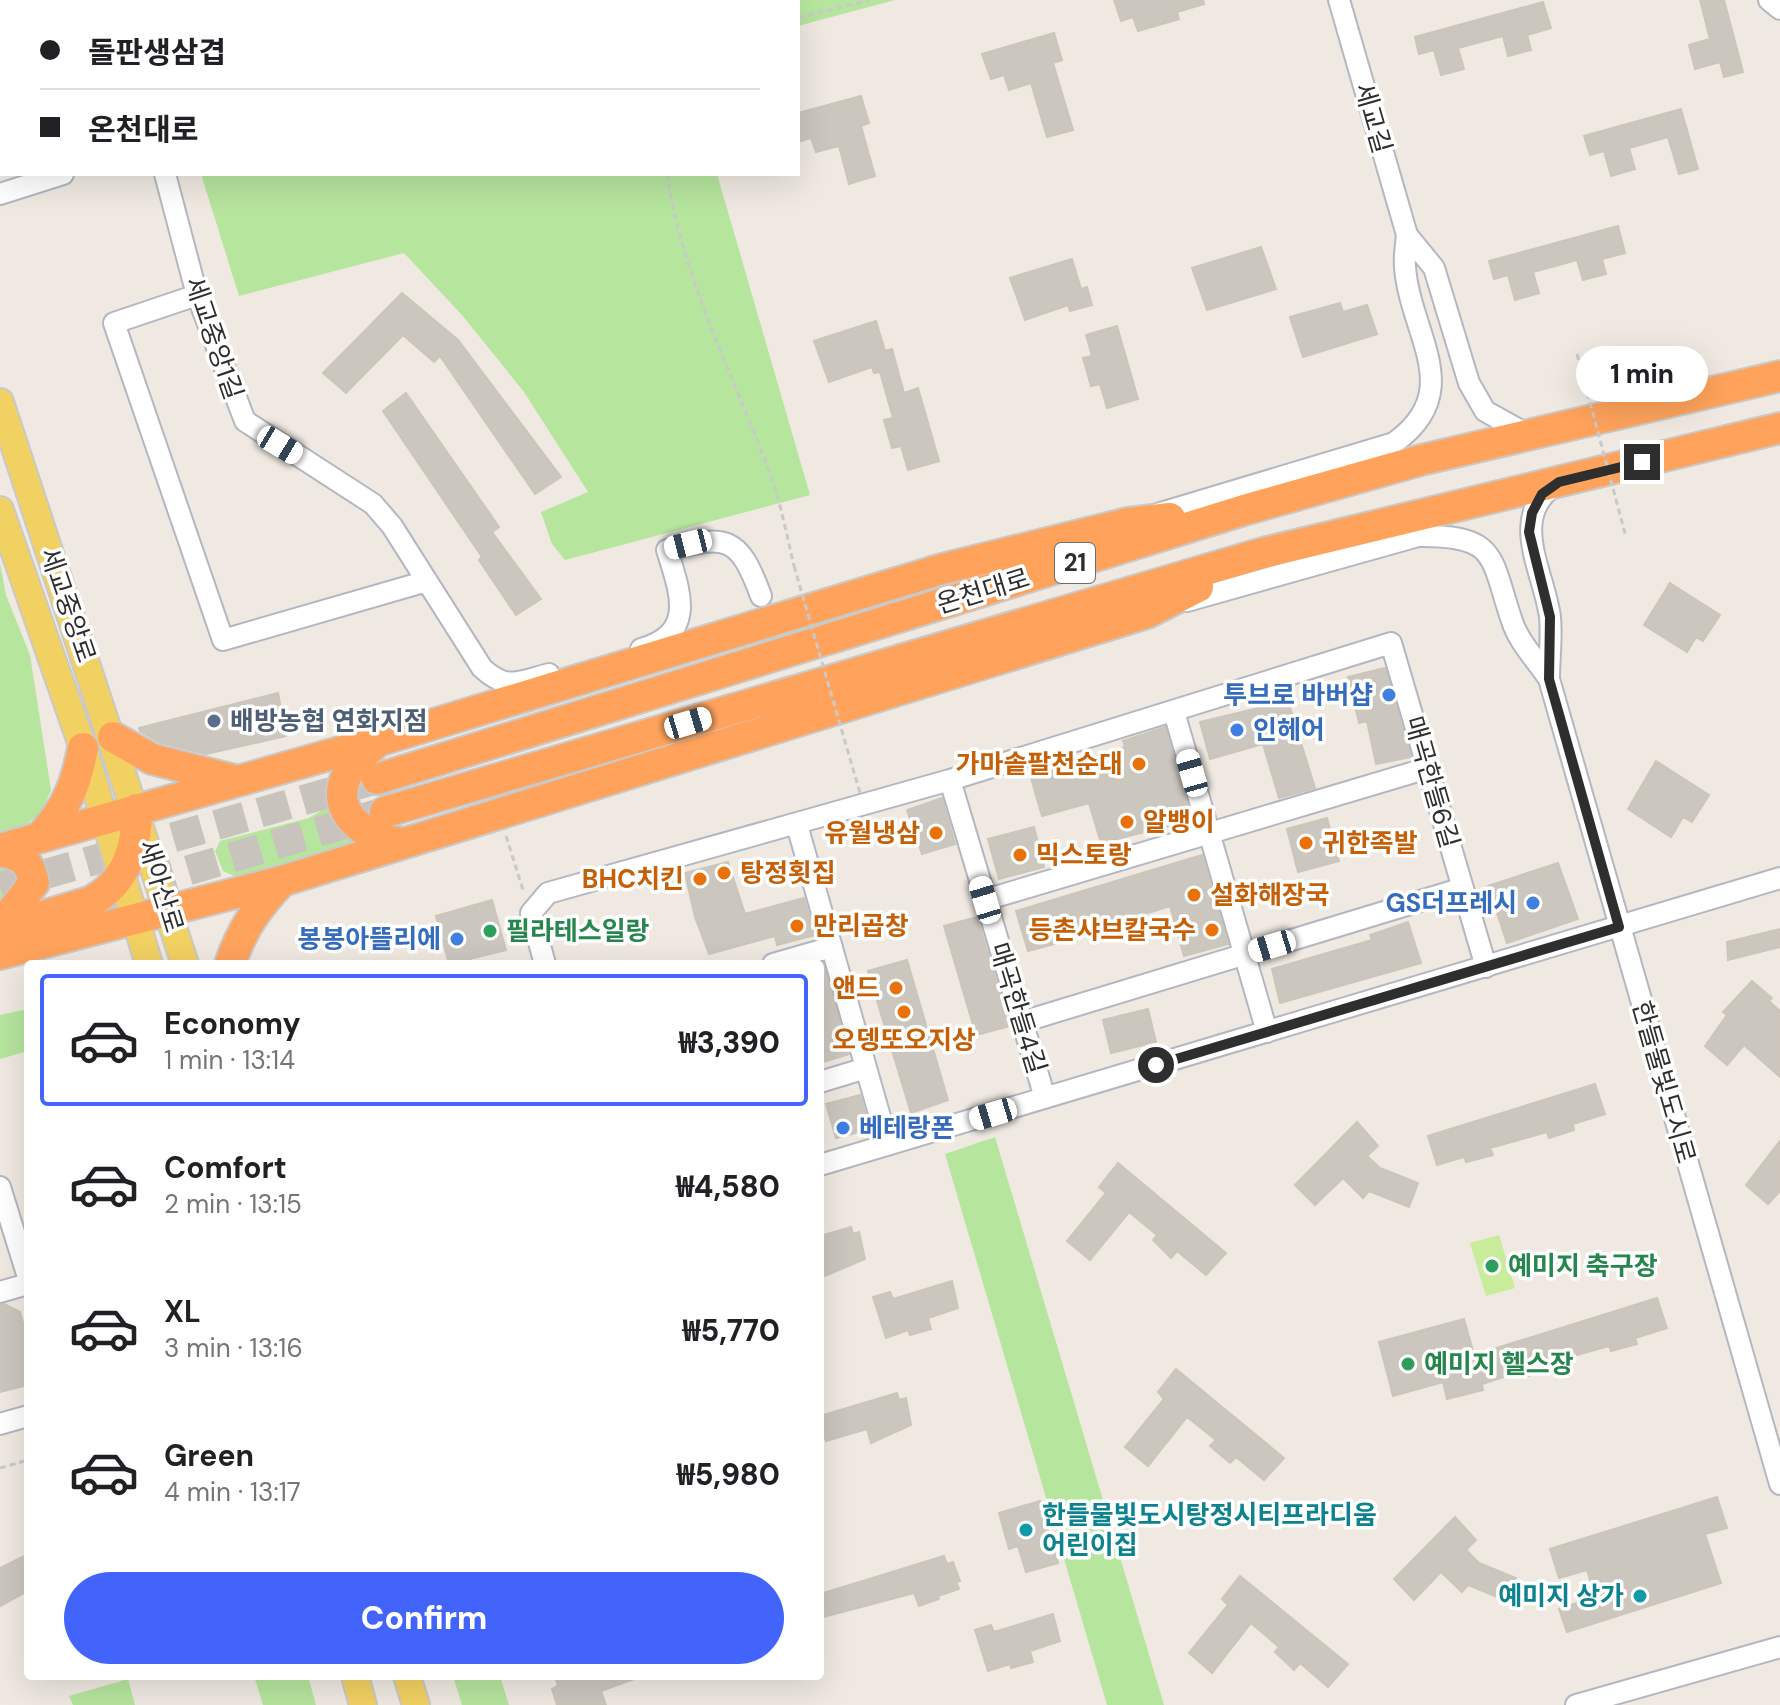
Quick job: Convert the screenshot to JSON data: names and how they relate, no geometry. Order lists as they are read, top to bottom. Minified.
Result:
{"streets":{"highway":["21","온천대로"],"main road":["세교중앙로","새아산로"],"street":["세교길","세교중앙1길","매곡한들6길","매곡한들4길","한들물빛도시로"]},"crossings":[["세교중앙로","새아산로"]],"places":["투브로 바버샵","배방농협 연화지점","인헤어","가마솥팔천순대","알뱅이","유월냉삼","귀한족발","믹스토랑","탕정횟집","BHC치킨","설화해장국","GS더프레시","만리곱창","등촌샤브칼국수","필라테스일랑","봉봉아뜰리에","앤드","오뎅또오지상","베테랑폰","예미지 축구장","예미지 헬스장","한들물빛도시탕정시티프라디움 어린이집","예미지 상가"],"page":{"banner":["돌판생삼겹","온천대로"],"bubble":"1 min","list":[{"name":"Economy","note":"1 min · 13:14","value":"₩3,390"},{"name":"Comfort","note":"2 min · 13:15","value":"₩4,580"},{"name":"XL","note":"3 min · 13:16","value":"₩5,770"},{"name":"Green","note":"4 min · 13:17","value":"₩5,980"}],"buttons":"Confirm"}}
